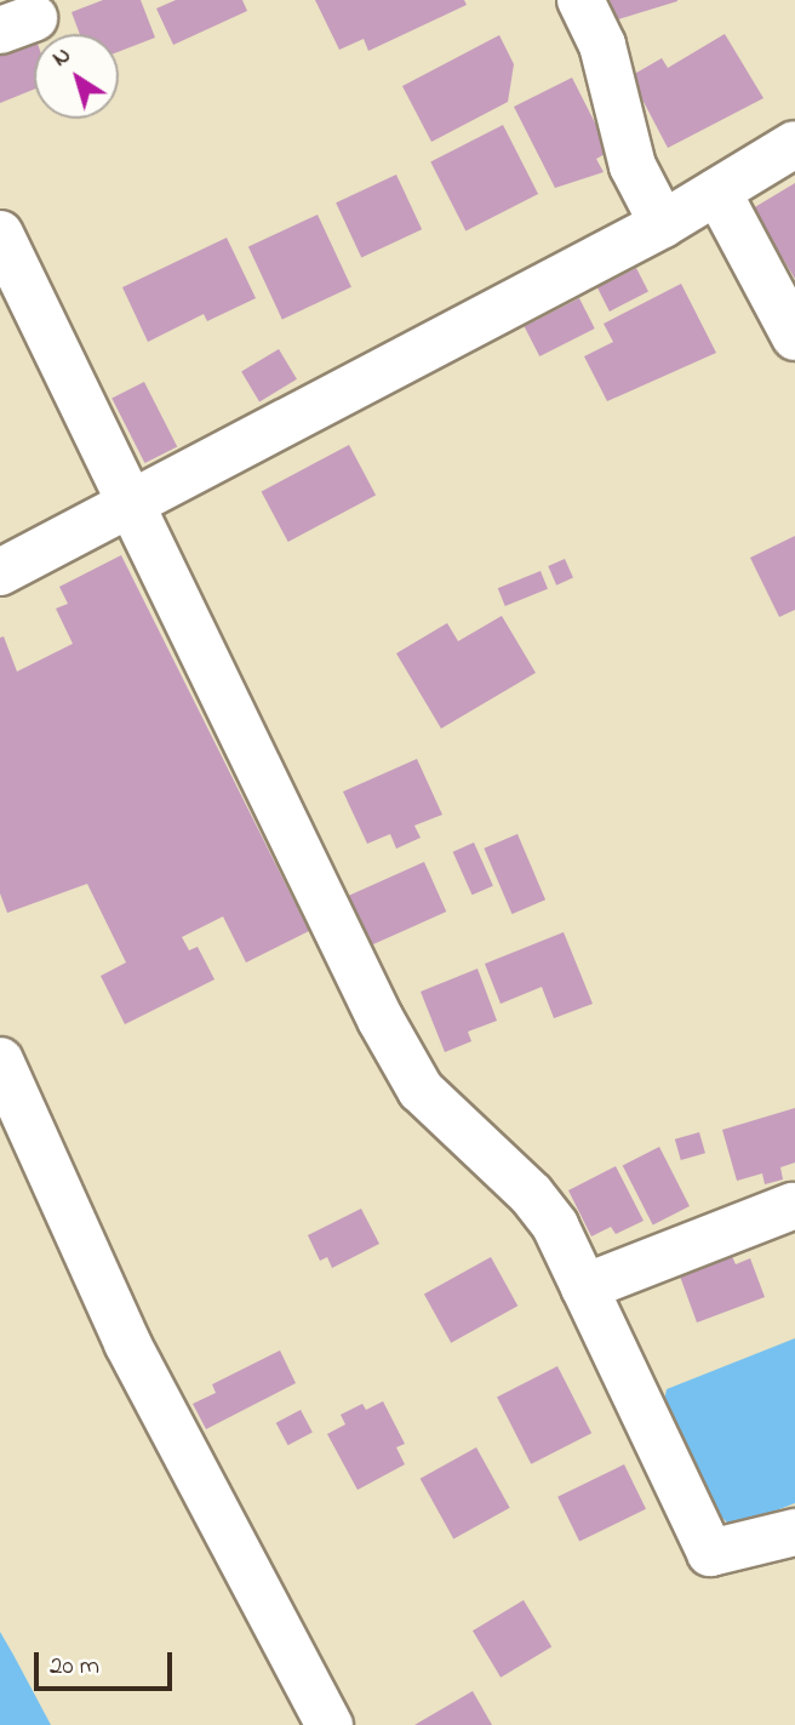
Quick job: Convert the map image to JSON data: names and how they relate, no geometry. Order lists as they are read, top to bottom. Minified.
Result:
{"scale_bar":"20 m","north":"top left"}
